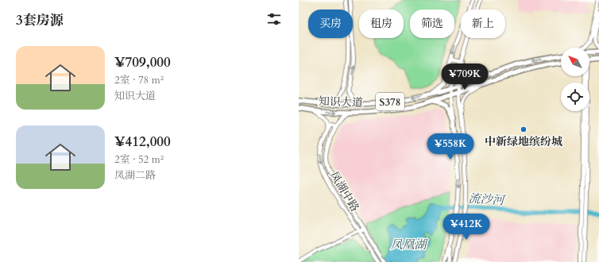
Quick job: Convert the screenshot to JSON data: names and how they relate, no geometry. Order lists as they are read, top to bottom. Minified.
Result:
{"streets":{"main road":["知识大道","S378"],"street":["凤湖中路"]},"crossings":[["知识大道","凤湖中路"]],"water":["流沙河","凤凰湖"],"places":["中新绿地缤纷城"],"north":"top left","page":{"heading":"3套房源","chip":["买房","租房","筛选","新上"],"list":[{"name":"¥709,000","note":"2室 · 78 m² · 知识大道"},{"name":"¥412,000","note":"2室 · 52 m² · 凤湖二路"}],"price":["¥709K","¥558K","¥412K"]}}
